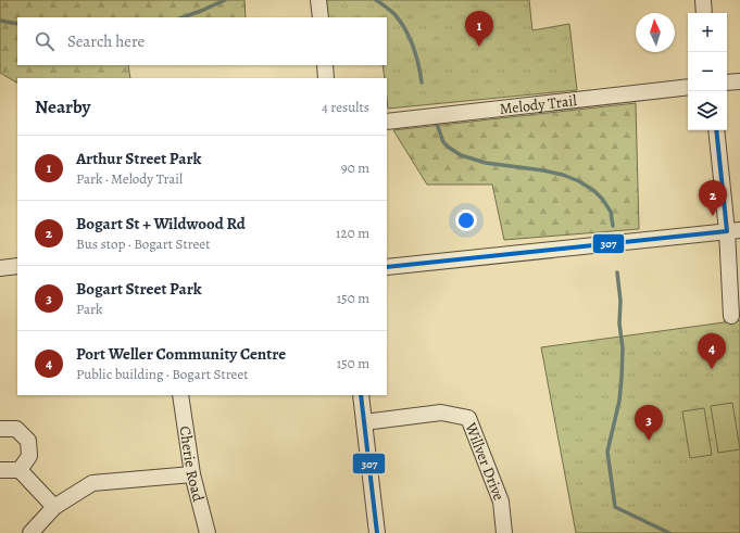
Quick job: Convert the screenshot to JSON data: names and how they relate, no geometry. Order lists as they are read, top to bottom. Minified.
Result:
{"streets":{"street":["Melody Trail","Willver Drive","Cherie Road"]},"lines":["transit line 307"],"north":"top","page":{"pins":["1","2","4","3"],"map_buttons":["+","−"],"search":"Search here","heading":["Nearby","4 results"],"list":[{"mark":"1","name":"Arthur Street Park","note":"Park · Melody Trail","value":"90 m"},{"mark":"2","name":"Bogart St + Wildwood Rd","note":"Bus stop · Bogart Street","value":"120 m"},{"mark":"3","name":"Bogart Street Park","note":"Park","value":"150 m"},{"mark":"4","name":"Port Weller Community Centre","note":"Public building · Bogart Street","value":"150 m"}]}}
